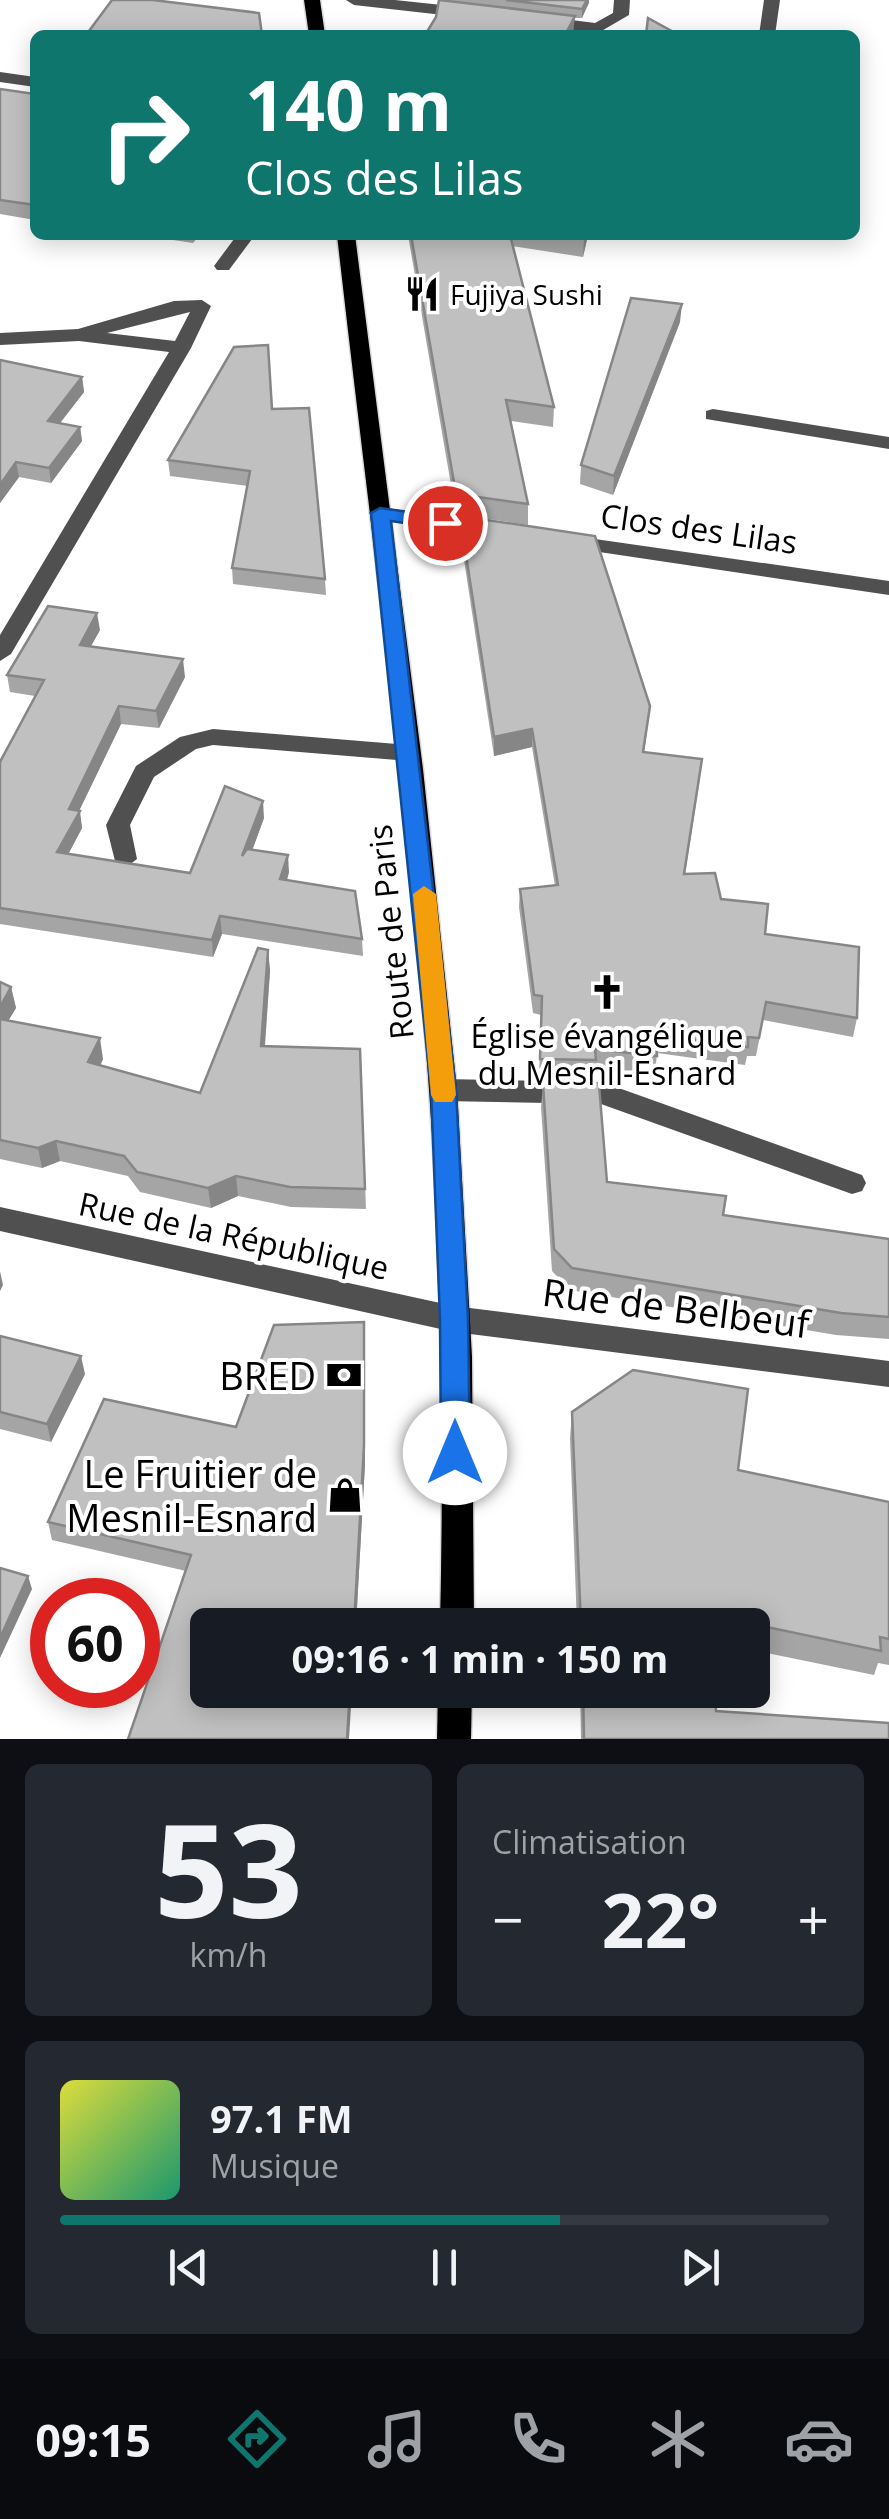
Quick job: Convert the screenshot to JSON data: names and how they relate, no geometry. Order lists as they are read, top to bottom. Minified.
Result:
{"streets":{"main road":["Route de Paris"],"street":["Clos des Lilas","Rue de la République","Rue de Belbeuf"]},"crossings":[["Clos des Lilas","Route de Paris"],["Route de Paris","Rue de la République"],["Route de Paris","Rue de Belbeuf"],["Rue de la République","Rue de Belbeuf"]],"places":{"restaurant":["Fujiya Sushi"],"church":["Église évangélique du Mesnil-Esnard"],"bank":["BRED"],"shop":["Le Fruitier de Mesnil-Esnard"]},"page":{"turn":["140 m","Clos des Lilas"],"limit":"60","trip":"09:16 · 1 min · 150 m","tile":[["53","km/h"],"Climatisation"],"heat":["−","22°","+"],"song":["97.1 FM","Musique"],"tabs":"09:15"}}
